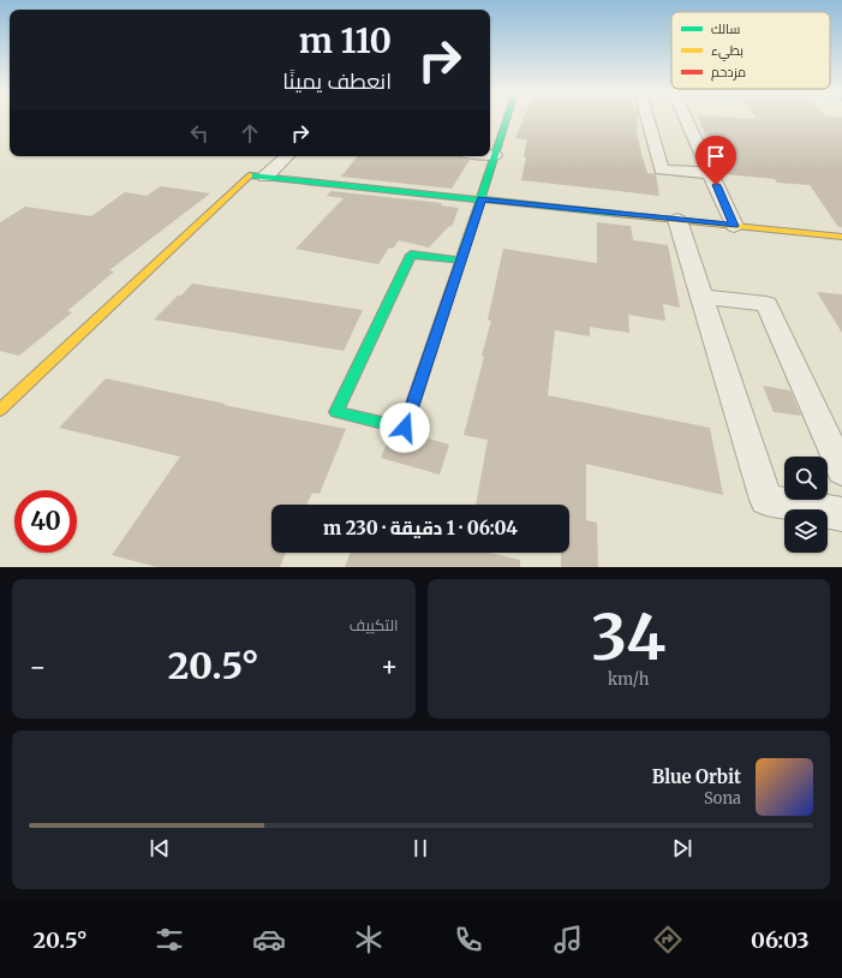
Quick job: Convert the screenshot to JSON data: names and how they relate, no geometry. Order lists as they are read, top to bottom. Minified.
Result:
{"legend":["سالك","بطيء","مزدحم"],"page":{"turn":["110 m","انعطف يمينًا"],"limit":"40","trip":"06:04 · 1 دقيقة · 230 m","tile":[["34","km/h"],"التكييف"],"heat":["−","20.5°","+"],"song":["Blue Orbit","Sona"],"tabs":["06:03","20.5°"]}}
